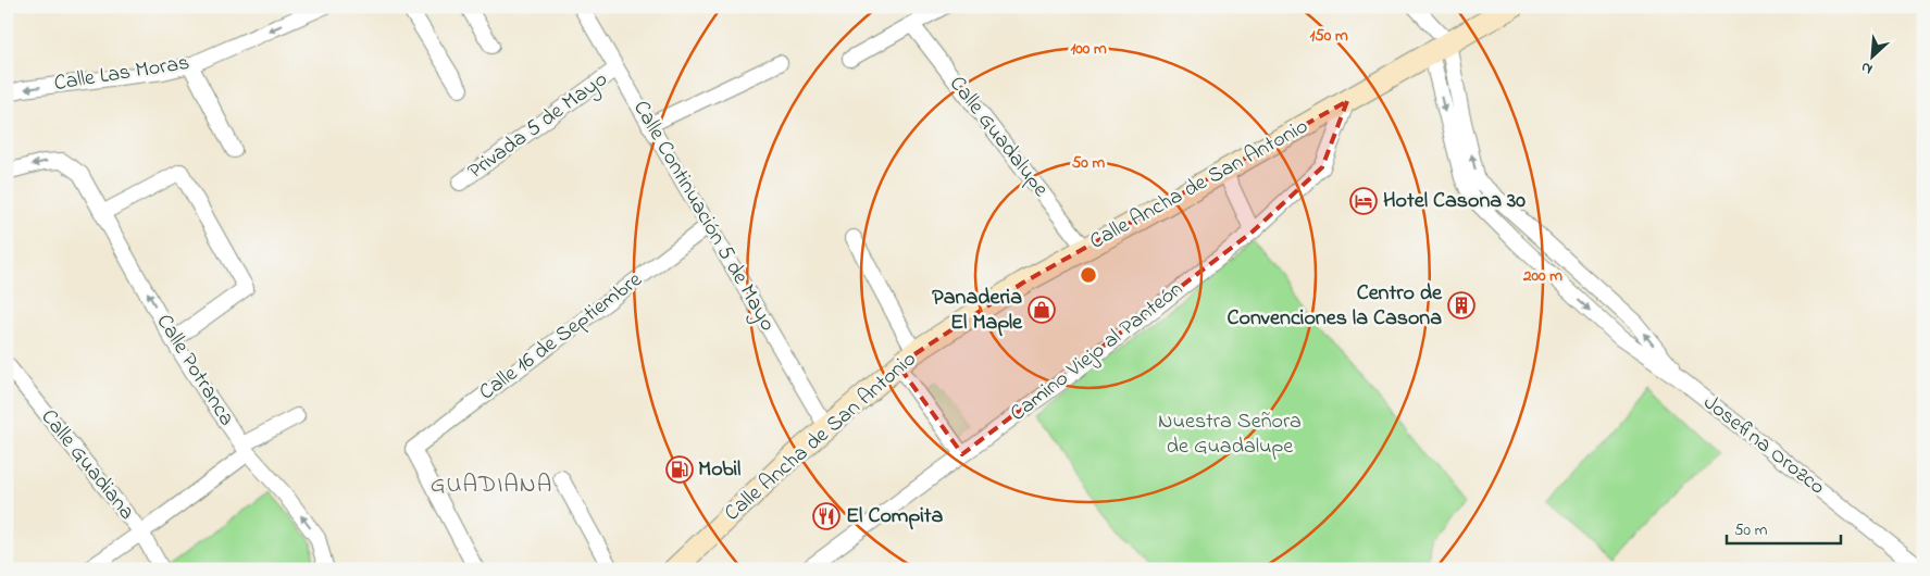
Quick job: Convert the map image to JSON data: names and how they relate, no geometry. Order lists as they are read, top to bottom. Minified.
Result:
{"streets":{"main road":["Calle Ancha de San Antonio"],"street":["Calle Las Moras","Privada 5 de Mayo","Calle Guadalupe","Calle Continuación 5 de Mayo","Calle 16 de Septiembre","Camino Viejo al Panteón","Calle Potranca","Josefina Orozco","Calle Guadiana"]},"crossings":[["Privada 5 de Mayo","Calle Continuación 5 de Mayo"],["Calle Guadalupe","Calle Ancha de San Antonio"],["Calle Ancha de San Antonio","Calle Continuación 5 de Mayo"],["Calle Ancha de San Antonio","Camino Viejo al Panteón"],["Calle Ancha de San Antonio","Josefina Orozco"],["Calle Continuación 5 de Mayo","Calle 16 de Septiembre"]],"one_way":["Calle Las Moras","Calle Potranca"],"districts":["GUADIANA"],"parks":["Nuestra Señora de Guadalupe"],"places":{"hotel":["Hotel Casona 30"],"building":["Centro de Convenciones la Casona"],"shop":["Panaderia El Maple"],"fuel station":["Mobil"],"restaurant":["El Compita"]},"scale_bar":"50 m","north":"bottom left","rings":["150 m","100 m","50 m","200 m"]}
